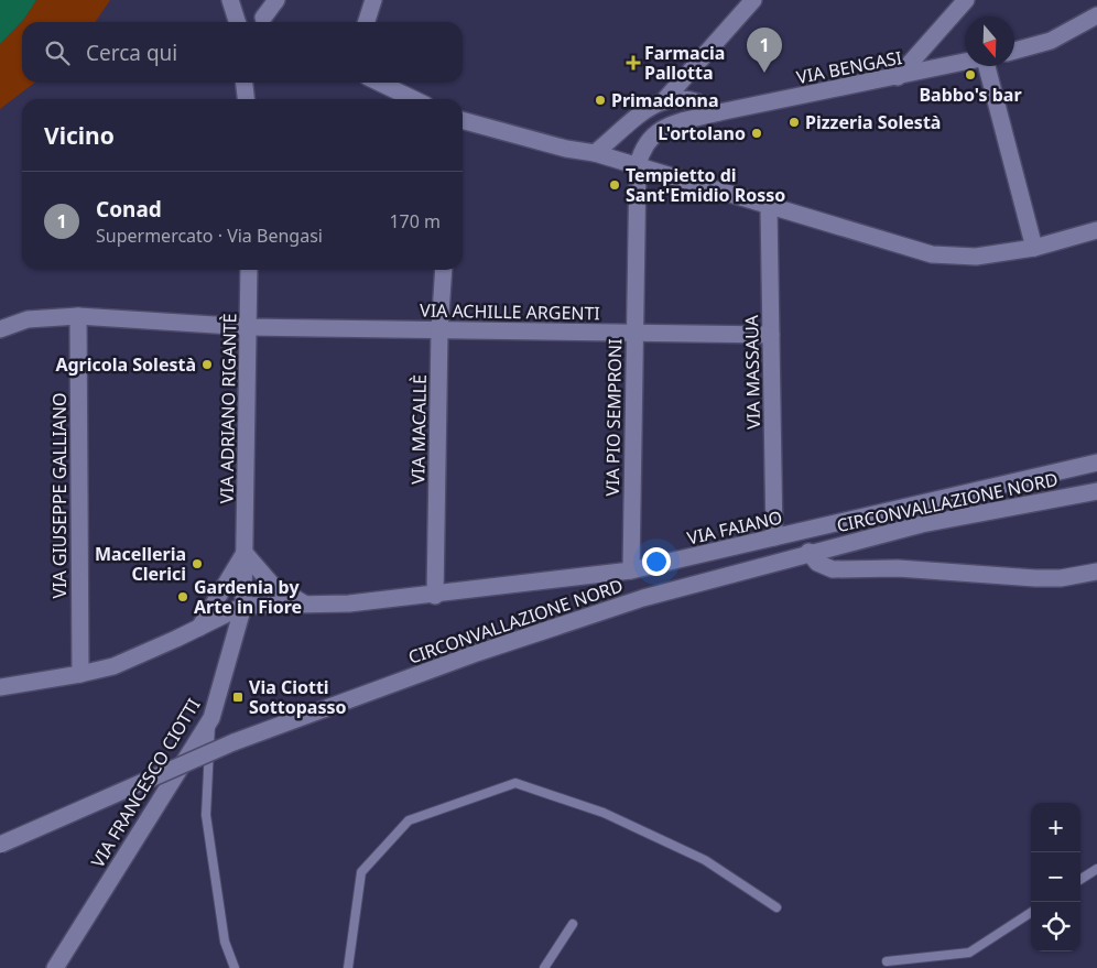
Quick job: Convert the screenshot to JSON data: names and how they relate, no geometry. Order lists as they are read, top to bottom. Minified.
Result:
{"streets":{"street":["VIA BENGASI","VIA ACHILLE ARGENTI","VIA MASSAUA","VIA ADRIANO RIGANTÈ","VIA PIO SEMPRONI","VIA MACALLÈ","VIA GIUSEPPE GALLIANO","CIRCONVALLAZIONE NORD","VIA FAIANO","VIA FRANCESCO CIOTTI"]},"crossings":[["VIA BENGASI","VIA PIO SEMPRONI"],["VIA ACHILLE ARGENTI","VIA MASSAUA"],["VIA ACHILLE ARGENTI","VIA ADRIANO RIGANTÈ"],["VIA ACHILLE ARGENTI","VIA PIO SEMPRONI"],["VIA ACHILLE ARGENTI","VIA MACALLÈ"],["VIA ACHILLE ARGENTI","VIA GIUSEPPE GALLIANO"],["VIA MASSAUA","VIA FAIANO"],["VIA ADRIANO RIGANTÈ","VIA FAIANO"],["VIA ADRIANO RIGANTÈ","VIA FRANCESCO CIOTTI"],["VIA PIO SEMPRONI","VIA FAIANO"],["VIA MACALLÈ","VIA FAIANO"],["VIA FAIANO","VIA FRANCESCO CIOTTI"]],"places":{"health":["Farmacia Pallotta"],"other":["Babbo's bar","Primadonna","Pizzeria Solestà","L'ortolano","Tempietto di Sant'Emidio Rosso","Agricola Solestà","Macelleria Clerici","Gardenia by Arte in Fiore"],"transit":["Via Ciotti Sottopasso"]},"north":"bottom","page":{"search":"Cerca qui","pins":"1","heading":"Vicino","list":[{"mark":"1","name":"Conad","note":"Supermercato · Via Bengasi","value":"170 m"}],"map_buttons":["+","−"]}}
